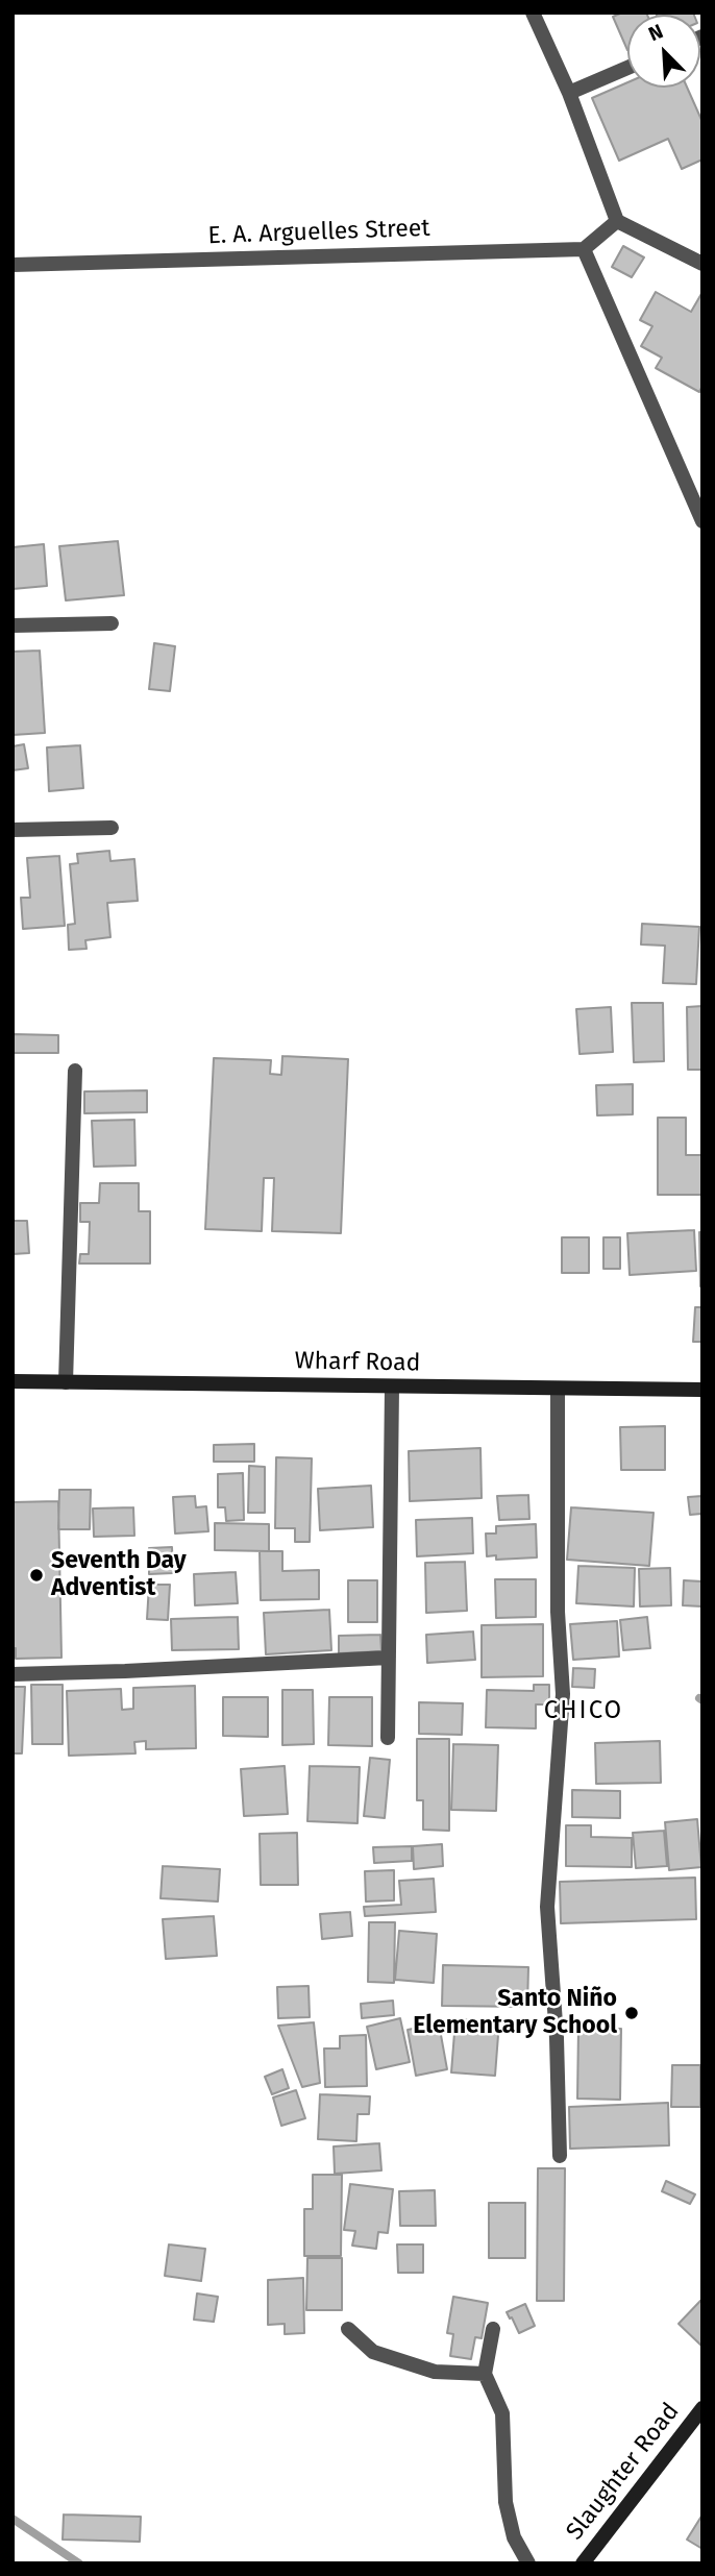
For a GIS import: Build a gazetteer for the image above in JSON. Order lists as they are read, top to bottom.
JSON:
{
  "streets": {
    "main road": ["Wharf Road", "Slaughter Road"],
    "street": ["E. A. Arguelles Street"]
  },
  "districts": ["CHICO"],
  "places": ["Seventh Day Adventist", "Santo Niño Elementary School"],
  "north": "top left"
}
